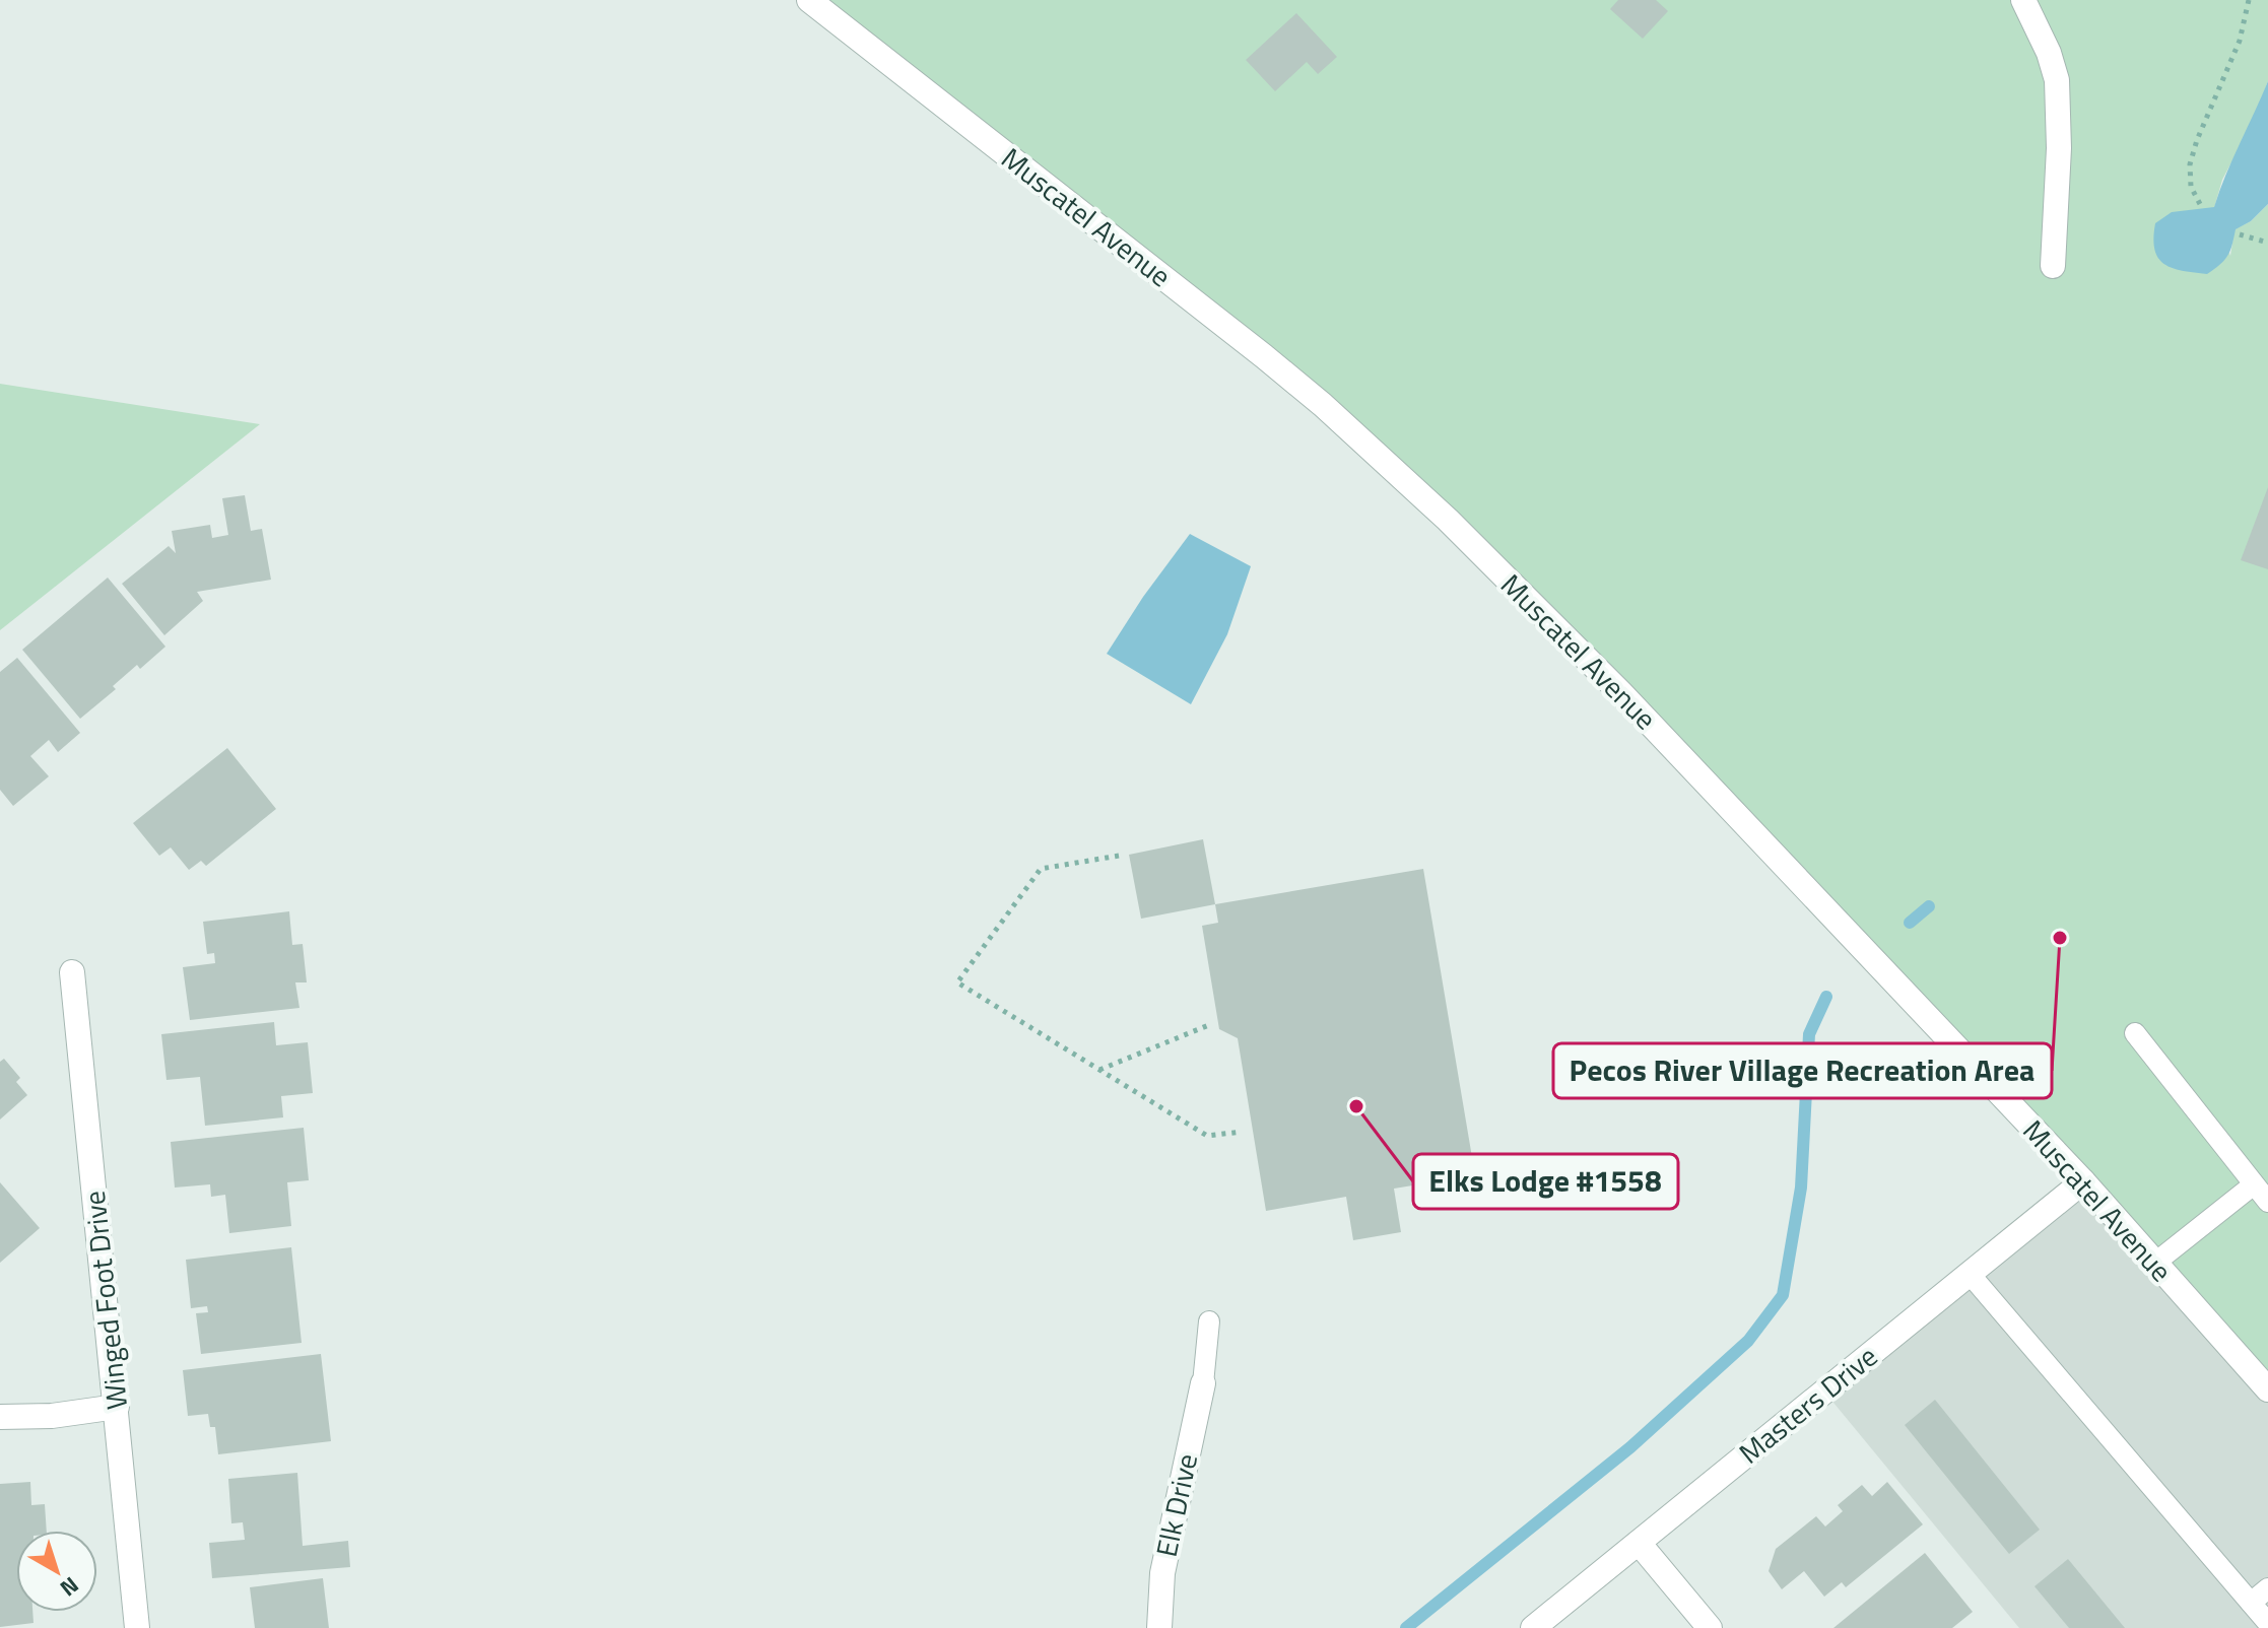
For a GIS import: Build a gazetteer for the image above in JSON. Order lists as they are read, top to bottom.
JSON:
{
  "streets": {
    "street": [
      "Muscatel Avenue",
      "Winged Foot Drive",
      "Masters Drive",
      "Elk Drive"
    ]
  },
  "crossings": [
    ["Muscatel Avenue", "Masters Drive"]
  ],
  "places": ["Pecos River Village Recreation Area", "Elks Lodge #1558"],
  "north": "bottom right"
}
